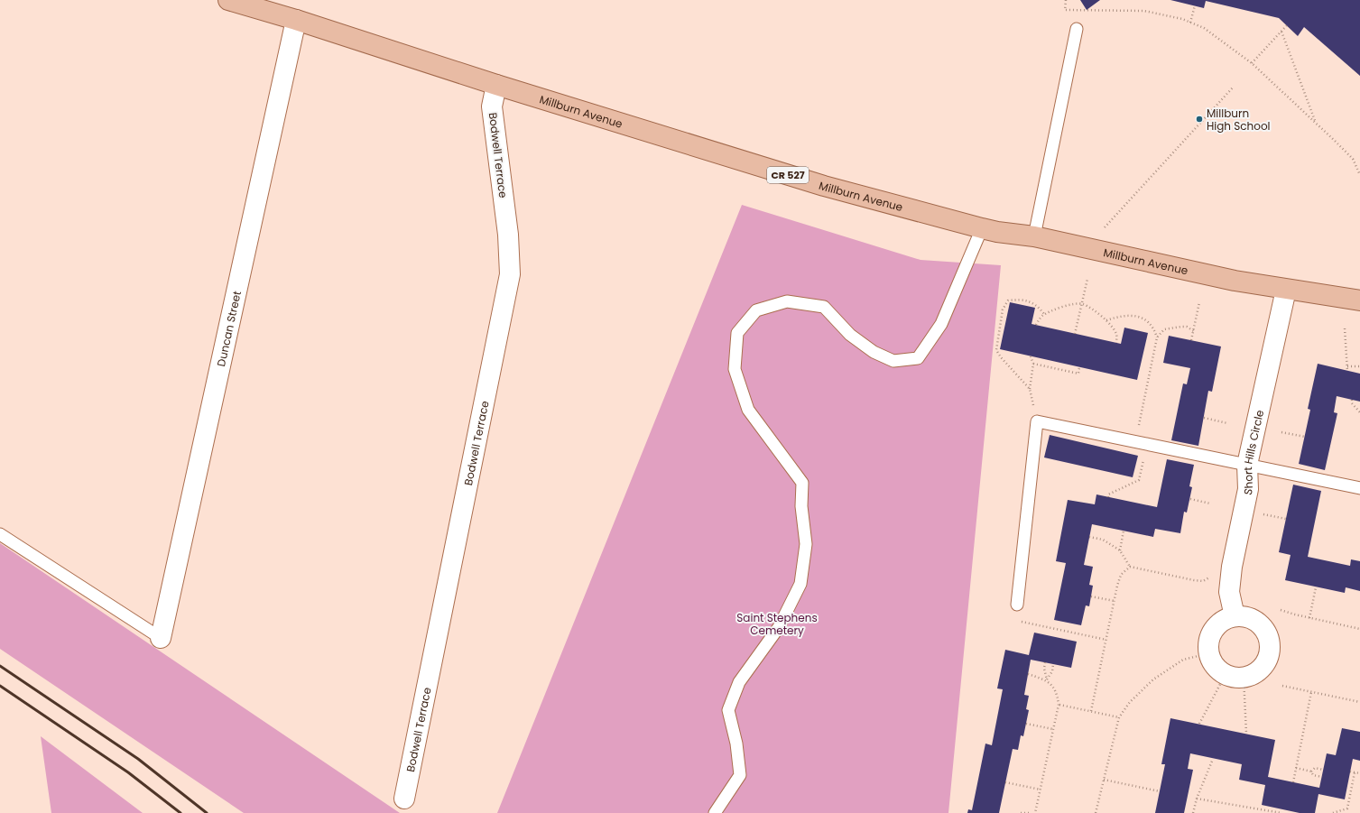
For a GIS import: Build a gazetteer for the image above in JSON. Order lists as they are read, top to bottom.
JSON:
{
  "streets": {
    "main road": ["Millburn Avenue", "CR 527"],
    "street": ["Bodwell Terrace", "Duncan Street", "Short Hills Circle"]
  },
  "crossings": [
    ["Millburn Avenue", "Bodwell Terrace"],
    ["Millburn Avenue", "Duncan Street"],
    ["Millburn Avenue", "Short Hills Circle"]
  ],
  "parks": ["Saint Stephens Cemetery"],
  "places": ["Millburn High School"]
}
